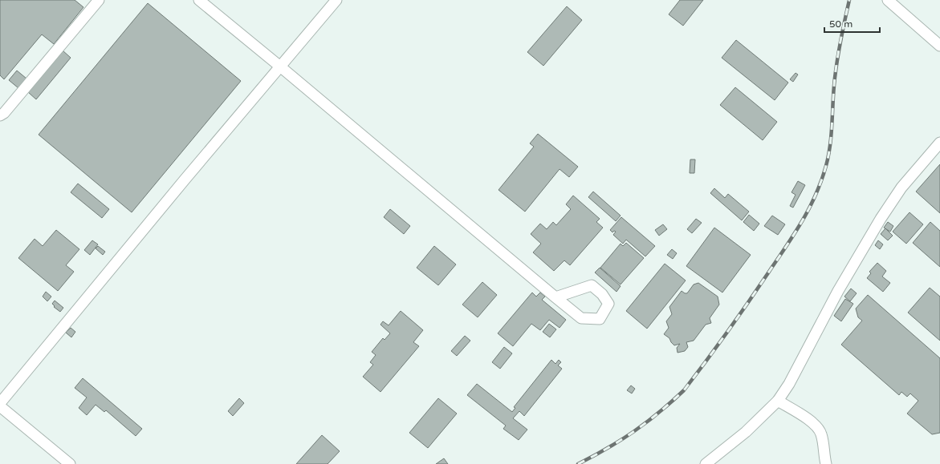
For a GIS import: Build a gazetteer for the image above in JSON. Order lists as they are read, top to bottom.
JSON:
{
  "scale_bar": "50 m"
}
